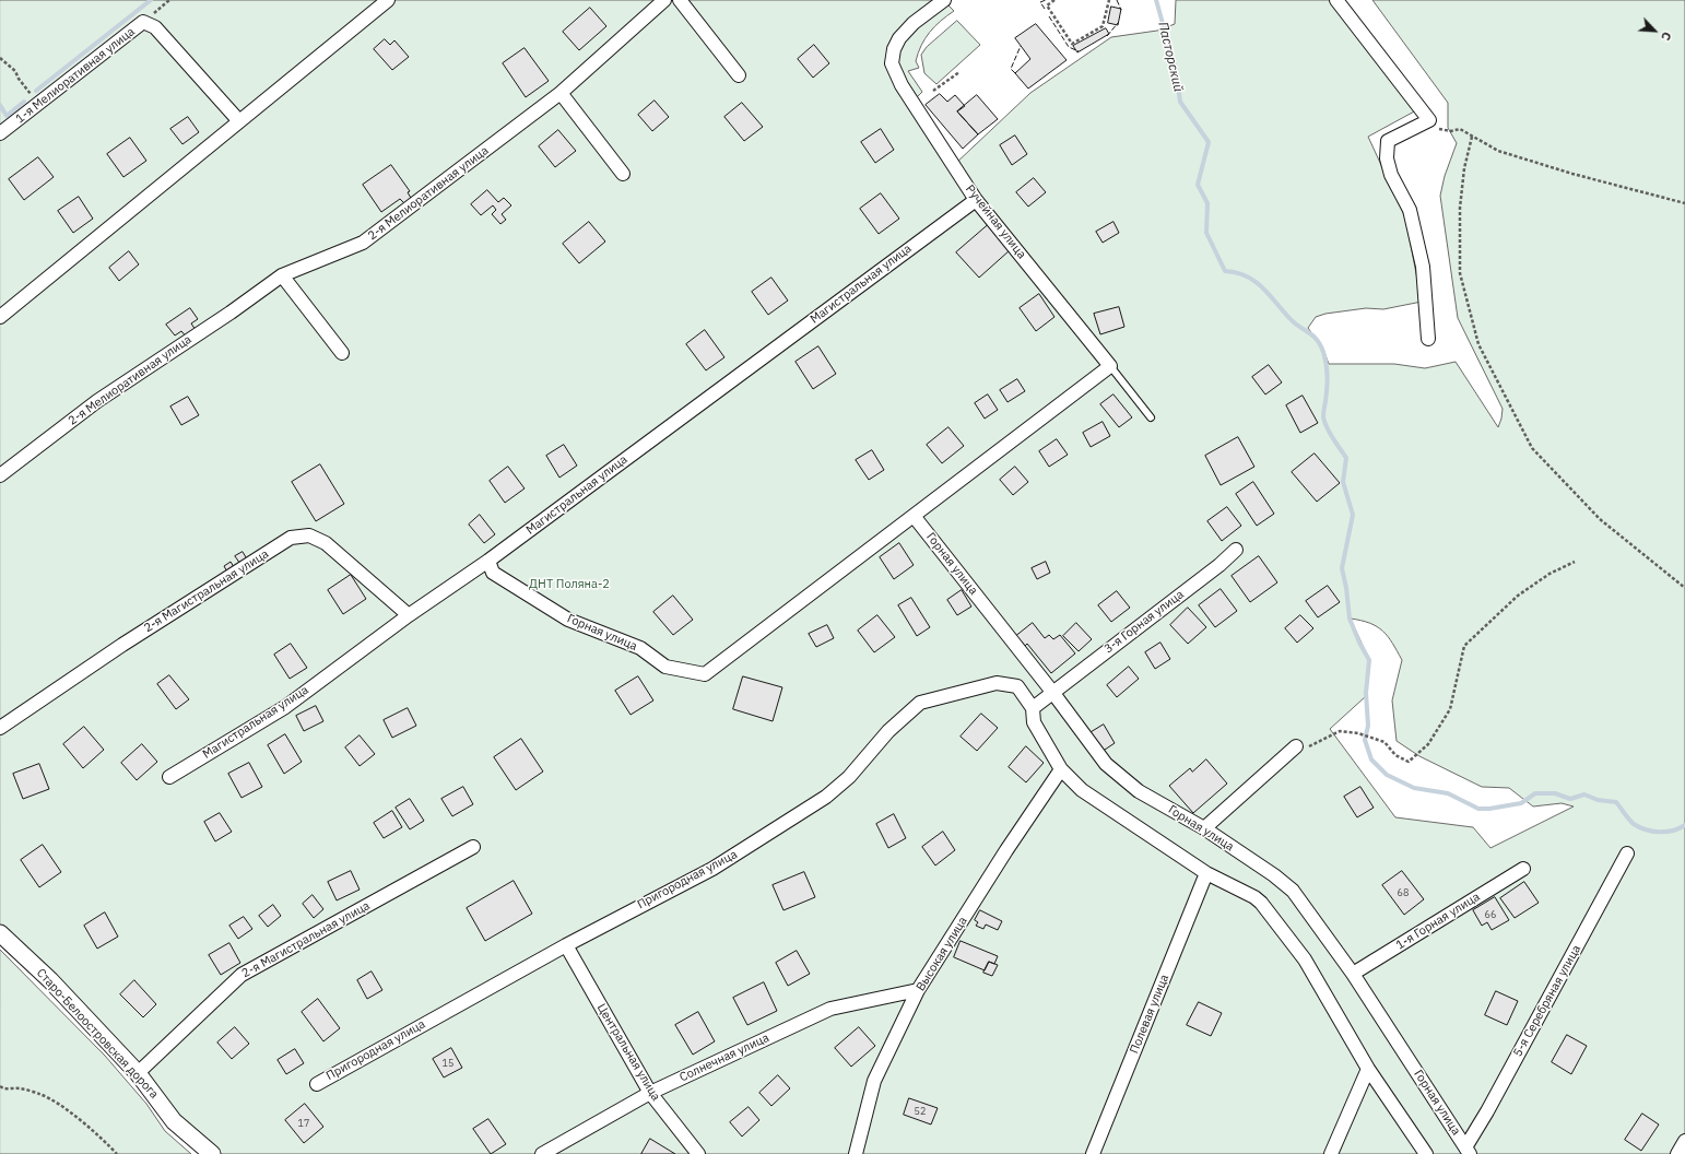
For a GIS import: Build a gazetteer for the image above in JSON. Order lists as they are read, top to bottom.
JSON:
{
  "streets": {
    "street": [
      "1-я Мелиоративная улица",
      "2-я Мелиоративная улица",
      "Ручейная улица",
      "Магистральная улица",
      "Горная улица",
      "2-я Магистральная улица",
      "3-я Горная улица",
      "Пригородная улица",
      "1-я Горная улица",
      "Высокая улица",
      "5-я Серебряная улица",
      "Полевая улица",
      "Старо-Белоостровская дорога",
      "Центральная улица",
      "Солнечная улица"
    ]
  },
  "crossings": [
    ["Ручейная улица", "Магистральная улица"],
    ["Ручейная улица", "Горная улица"],
    ["Магистральная улица", "Горная улица"],
    ["Магистральная улица", "2-я Магистральная улица"],
    ["Горная улица", "3-я Горная улица"],
    ["Горная улица", "1-я Горная улица"],
    ["Горная улица", "5-я Серебряная улица"],
    ["2-я Магистральная улица", "Старо-Белоостровская дорога"],
    ["3-я Горная улица", "Пригородная улица"],
    ["Пригородная улица", "Центральная улица"],
    ["Высокая улица", "Солнечная улица"],
    ["Центральная улица", "Солнечная улица"]
  ],
  "water": ["Пасторский"],
  "parks": ["ДНТ Поляна-2"],
  "house_numbers": [
    "68",
    "66",
    "15",
    "52",
    "17"
  ],
  "north": "bottom right"
}
